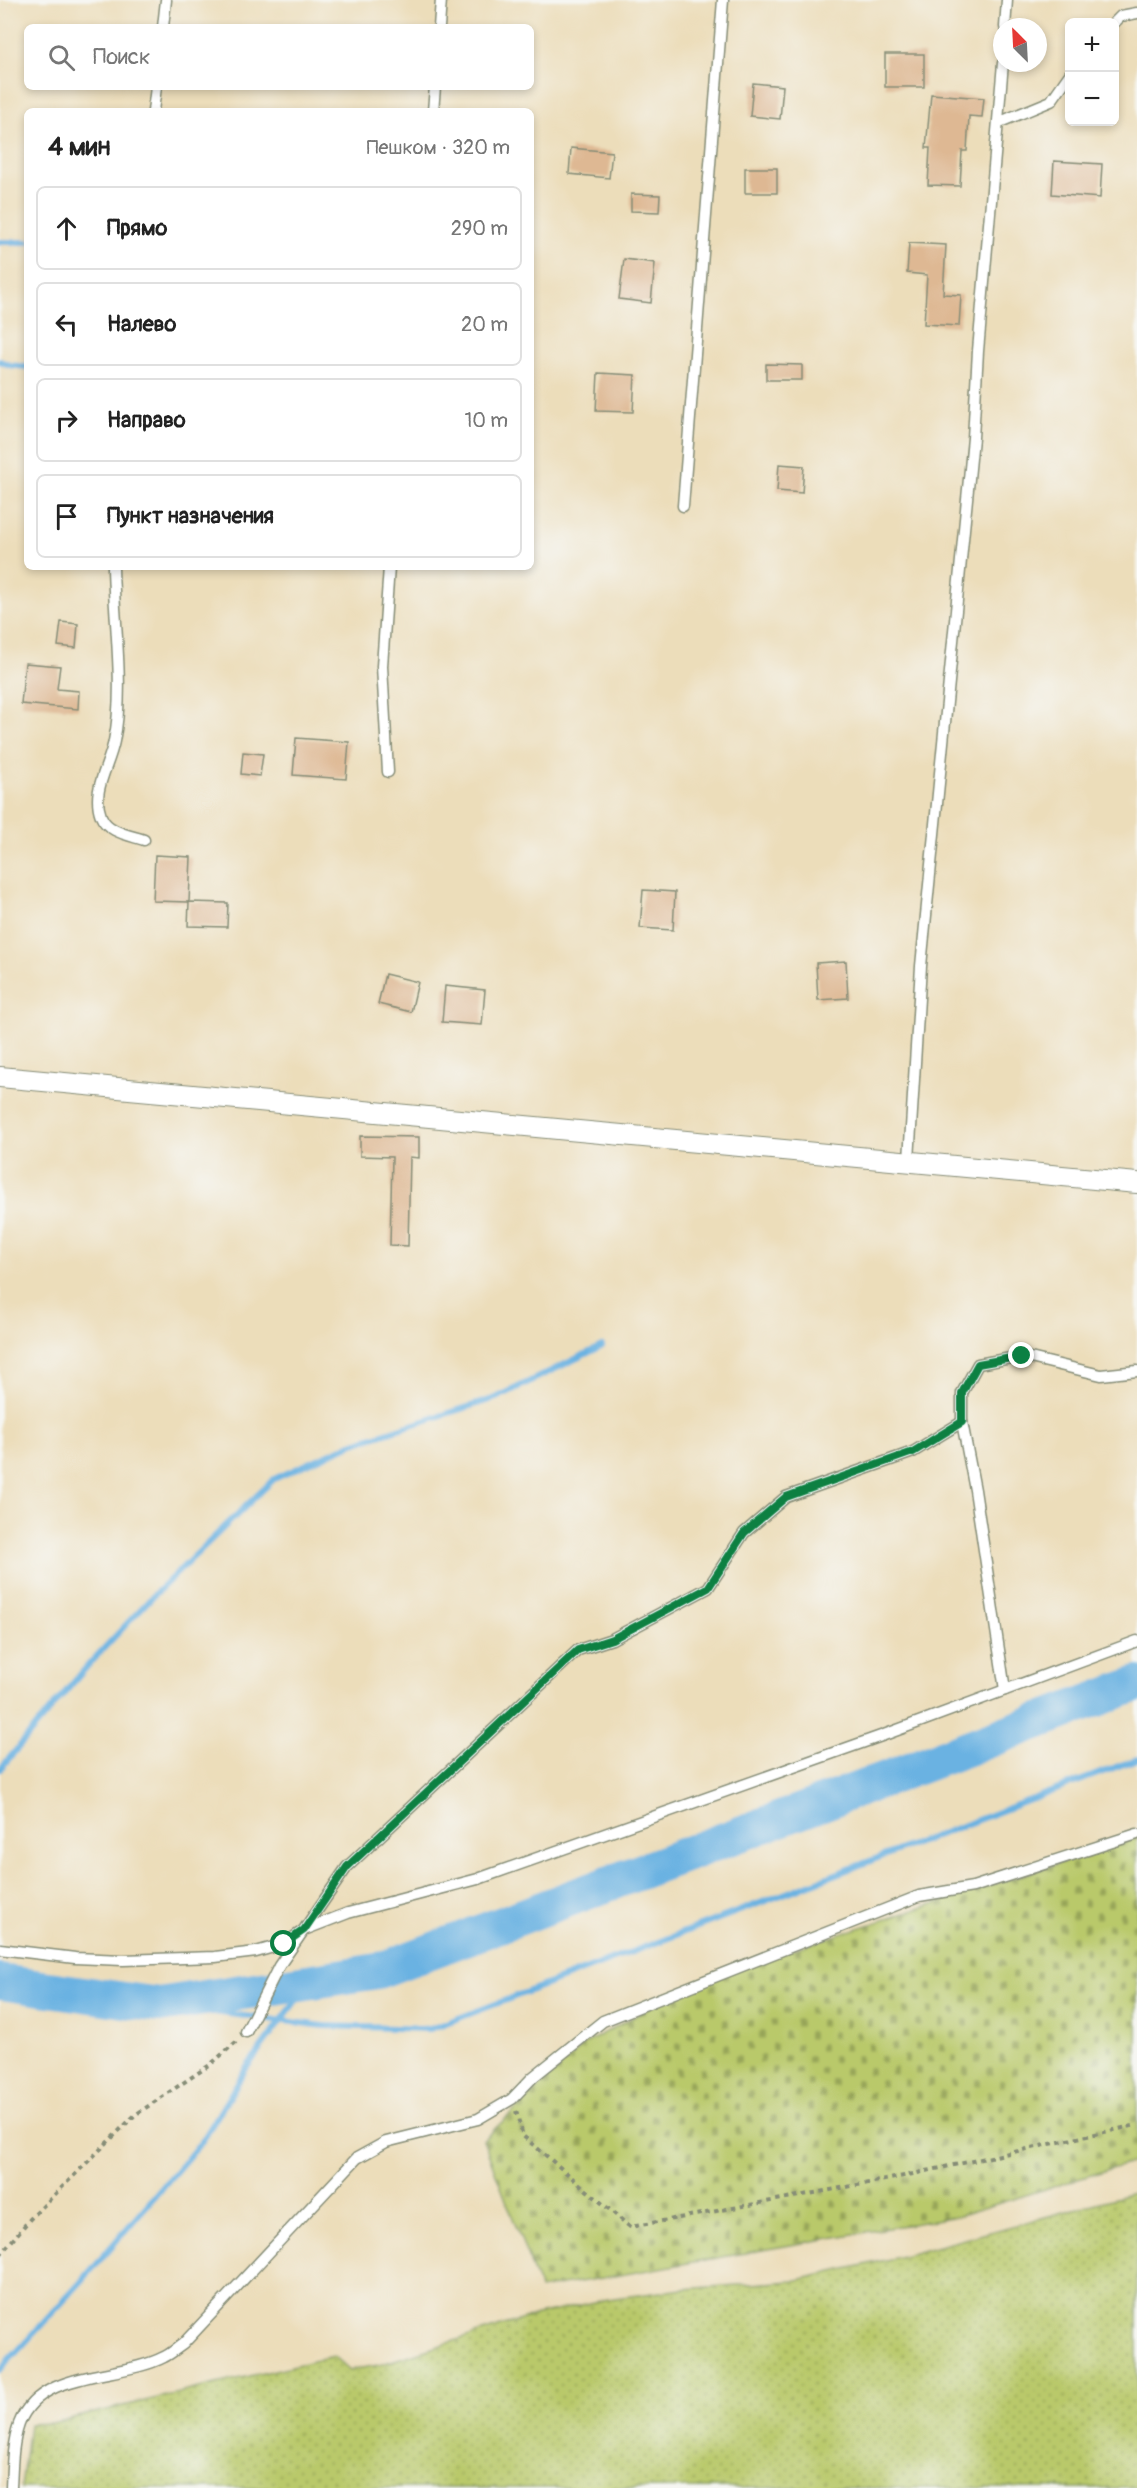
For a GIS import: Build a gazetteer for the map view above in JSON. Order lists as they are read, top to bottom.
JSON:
{
  "north": "top left",
  "page": {
    "map_buttons": ["+", "−"],
    "search": "Поиск",
    "heading": ["4 мин", "Пешком · 320 m"],
    "list": [
      ["Прямо", "290 m"],
      ["Налево", "20 m"],
      ["Направо", "10 m"],
      "Пункт назначения"
    ]
  }
}
